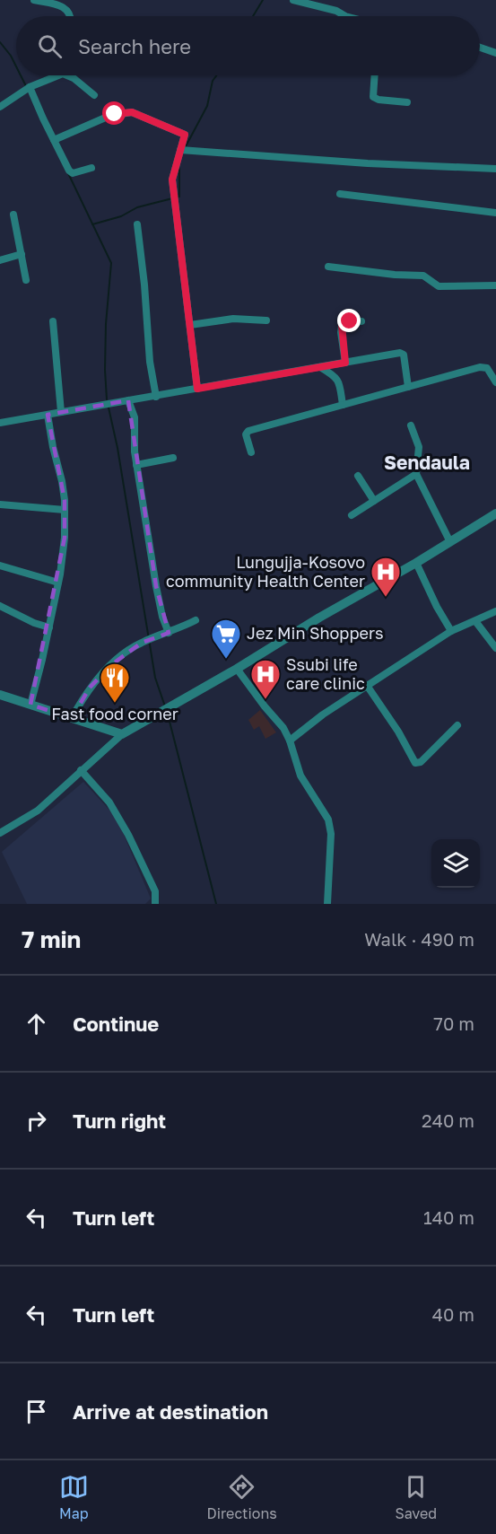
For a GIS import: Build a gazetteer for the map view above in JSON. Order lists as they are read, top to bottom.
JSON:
{
  "districts": ["Sendaula"],
  "places": {
    "hospital": ["Lungujja-Kosovo community Health Center", "Ssubi life care clinic"],
    "supermarket": ["Jez Min Shoppers"],
    "restaurant": ["Fast food corner"]
  },
  "page": {
    "search": "Search here",
    "heading": ["7 min", "Walk · 490 m"],
    "list": [
      ["Continue", "70 m"],
      ["Turn right", "240 m"],
      ["Turn left", "140 m"],
      ["Turn left", "40 m"],
      "Arrive at destination"
    ],
    "nav": ["Map", "Directions", "Saved"]
  }
}
